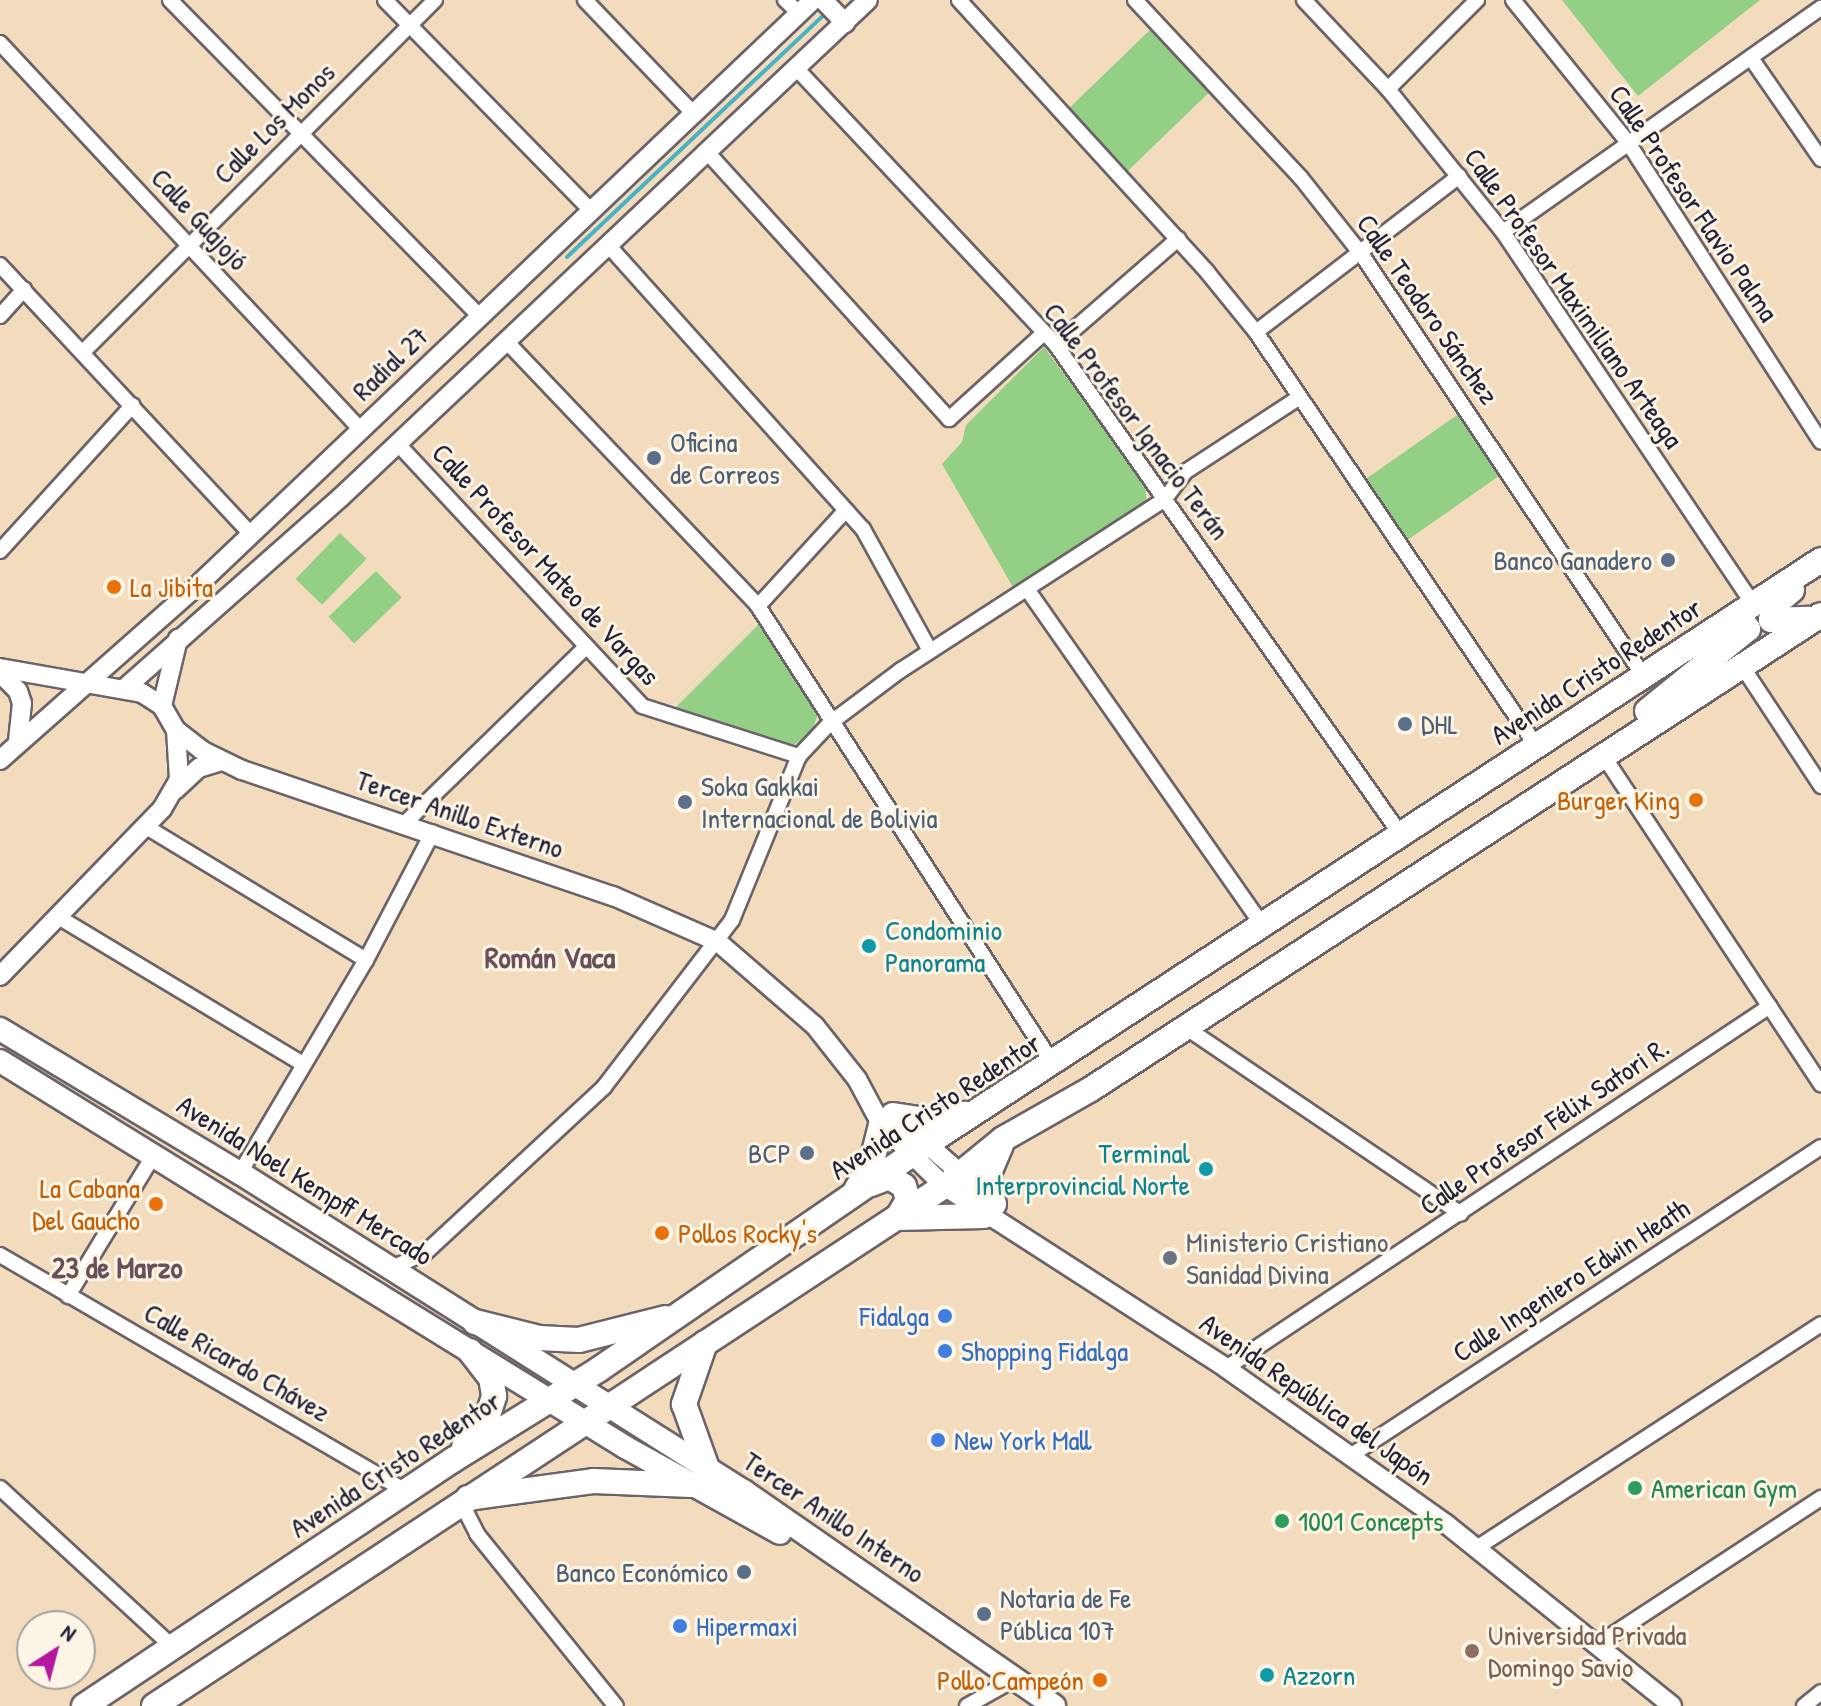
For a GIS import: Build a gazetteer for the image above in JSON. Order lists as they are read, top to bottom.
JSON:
{
  "streets": {
    "main road": ["Avenida Cristo Redentor", "Avenida Noel Kempff Mercado", "Tercer Anillo Interno"],
    "street": [
      "Calle Los Monos",
      "Calle Profesor Flavio Palma",
      "Calle Guajojó",
      "Calle Profesor Maximiliano Arteaga",
      "Calle Teodoro Sánchez",
      "Radial 27",
      "Calle Profesor Ignacio Terán",
      "Calle Profesor Mateo de Vargas",
      "Tercer Anillo Externo",
      "Calle Profesor Félix Satori R.",
      "Calle Ingeniero Edwin Heath",
      "Calle Ricardo Chávez",
      "Avenida República del Japón"
    ]
  },
  "crossings": [
    ["Calle Los Monos", "Calle Guajojó"],
    ["Calle Guajojó", "Radial 27"],
    ["Calle Profesor Maximiliano Arteaga", "Avenida Cristo Redentor"],
    ["Calle Teodoro Sánchez", "Avenida Cristo Redentor"],
    ["Calle Profesor Ignacio Terán", "Avenida Cristo Redentor"],
    ["Avenida Cristo Redentor", "Tercer Anillo Externo"],
    ["Avenida Cristo Redentor", "Avenida Noel Kempff Mercado"],
    ["Avenida Cristo Redentor", "Calle Ricardo Chávez"],
    ["Avenida Cristo Redentor", "Tercer Anillo Interno"],
    ["Tercer Anillo Externo", "Avenida República del Japón"],
    ["Calle Profesor Félix Satori R.", "Avenida República del Japón"],
    ["Avenida Noel Kempff Mercado", "Tercer Anillo Interno"],
    ["Calle Ingeniero Edwin Heath", "Avenida República del Japón"]
  ],
  "districts": ["Román Vaca", "23 de Marzo"],
  "places": [
    "Oficina de Correos",
    "Banco Ganadero",
    "La Jibita",
    "DHL",
    "Burger King",
    "Soka Gakkai Internacional de Bolivia",
    "Condominio Panorama",
    "BCP",
    "Terminal Interprovincial Norte",
    "La Cabana Del Gaucho",
    "Pollos Rocky's",
    "Ministerio Cristiano Sanidad Divina",
    "Fidalga",
    "Shopping Fidalga",
    "New York Mall",
    "American Gym",
    "1001 Concepts",
    "Banco Económico",
    "Notaria de Fe Pública 107",
    "Hipermaxi",
    "Universidad Privada Domingo Savio",
    "Azzorn",
    "Pollo Campeón"
  ],
  "north": "top right"
}
